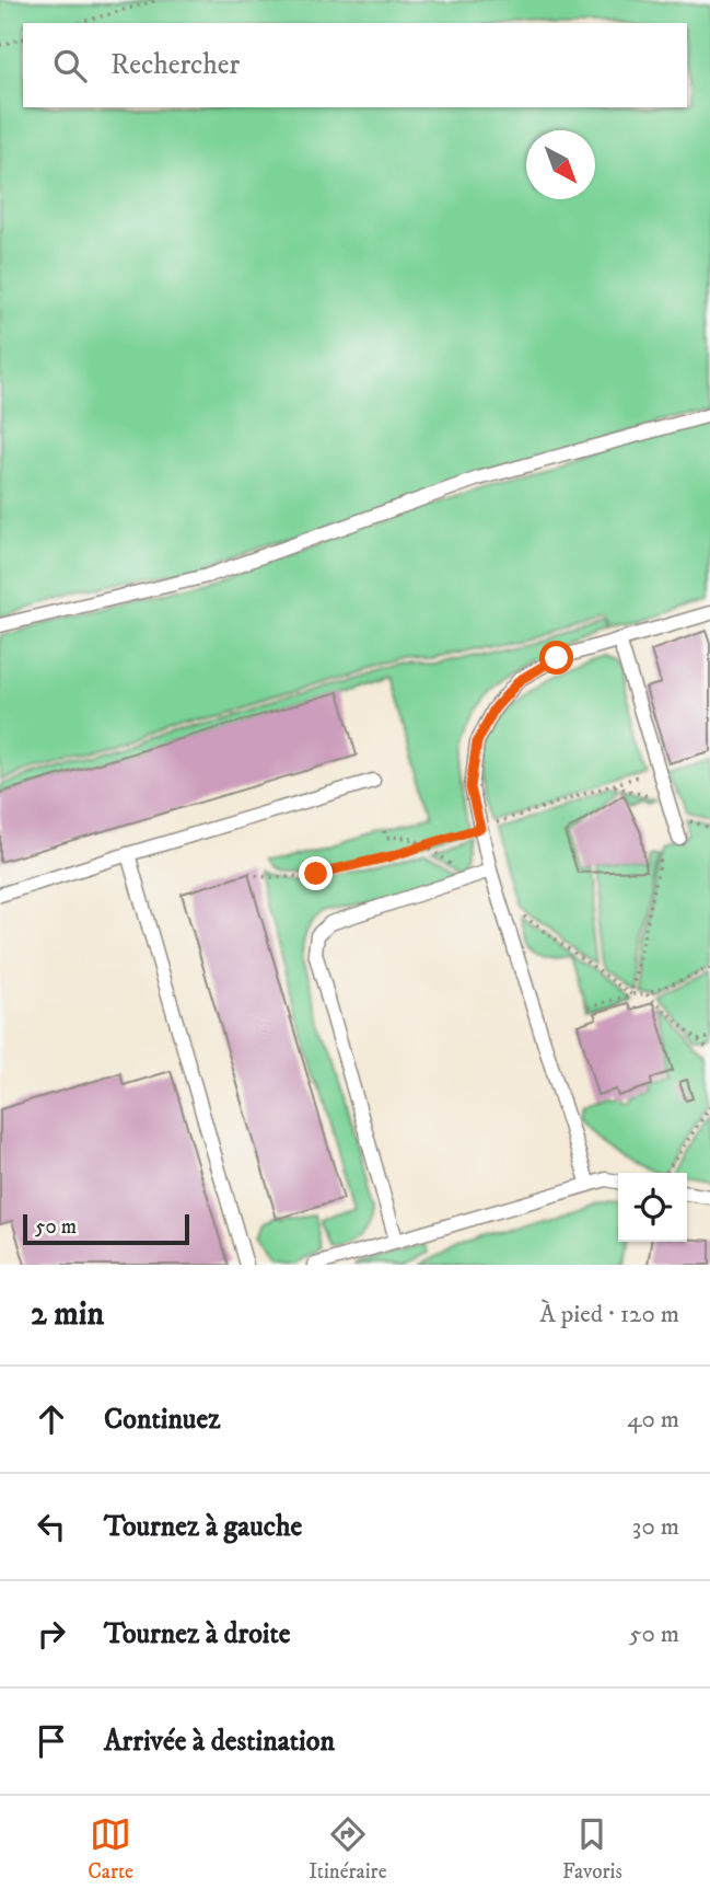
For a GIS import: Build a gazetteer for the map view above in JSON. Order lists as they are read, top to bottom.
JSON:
{
  "scale_bar": "50 m",
  "north": "bottom right",
  "page": {
    "search": "Rechercher",
    "scale": "50 m",
    "heading": ["2 min", "À pied · 120 m"],
    "list": [
      ["Continuez", "40 m"],
      ["Tournez à gauche", "30 m"],
      ["Tournez à droite", "50 m"],
      "Arrivée à destination"
    ],
    "nav": ["Carte", "Itinéraire", "Favoris"]
  }
}
